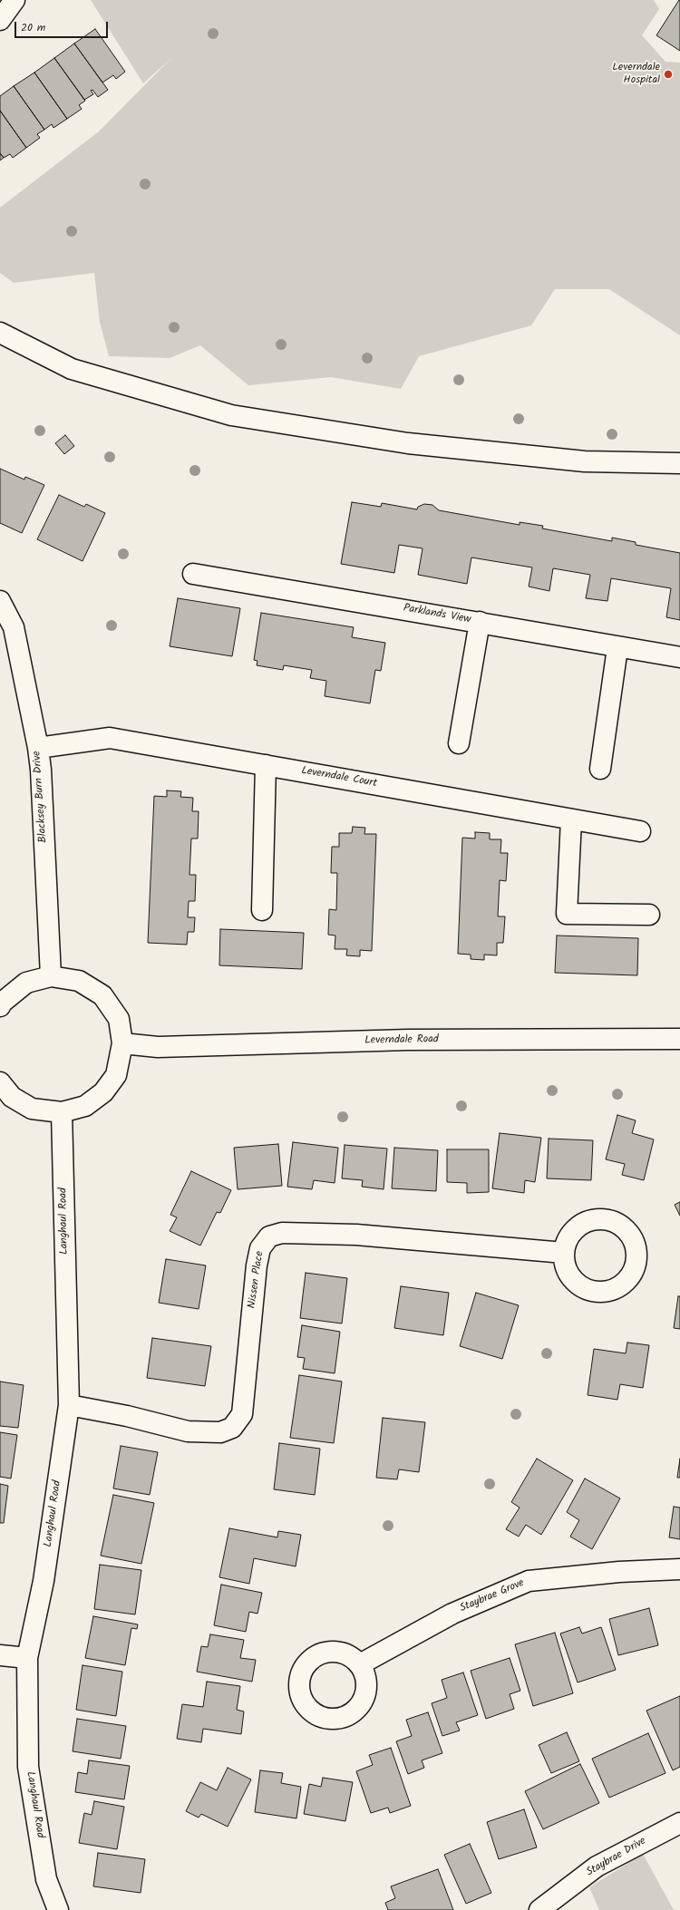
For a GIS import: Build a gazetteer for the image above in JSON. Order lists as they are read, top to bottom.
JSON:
{
  "streets": {
    "street": [
      "Parklands View",
      "Leverndale Court",
      "Blacksey Burn Drive",
      "Leverndale Road",
      "Langhaul Road",
      "Nissen Place",
      "Staybrae Grove",
      "Staybrae Drive"
    ]
  },
  "crossings": [
    ["Leverndale Court", "Blacksey Burn Drive"],
    ["Langhaul Road", "Nissen Place"]
  ],
  "places": ["Leverndale Hospital"],
  "scale_bar": "20 m"
}
